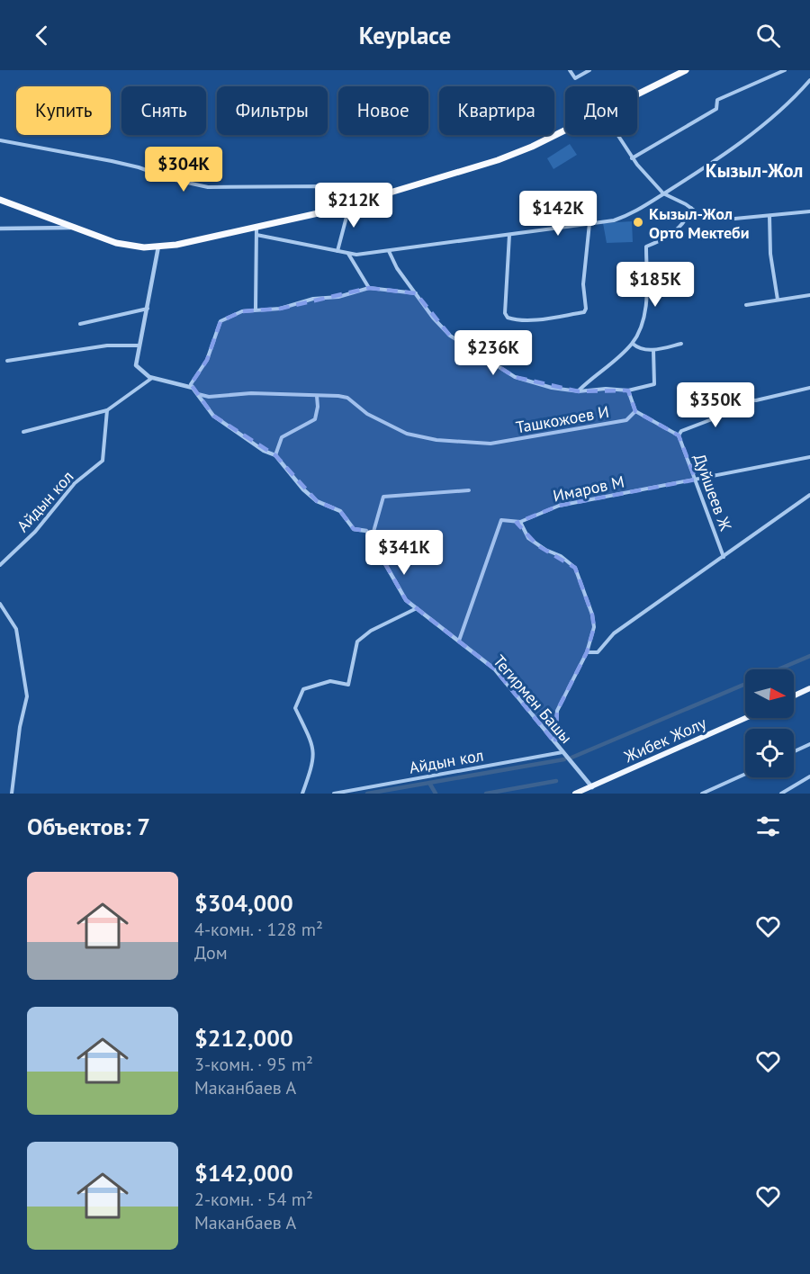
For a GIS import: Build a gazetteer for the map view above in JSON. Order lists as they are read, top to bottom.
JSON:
{
  "streets": {
    "main road": ["Жибек Жолу"],
    "street": [
      "Ташкожоев И",
      "Имаров М",
      "Дуйшеев Ж",
      "Айдын кол",
      "Тегирмен Башы"
    ]
  },
  "crossings": [
    ["Ташкожоев И", "Тегирмен Башы"],
    ["Имаров М", "Дуйшеев Ж"],
    ["Имаров М", "Тегирмен Башы"],
    ["Айдын кол", "Тегирмен Башы"],
    ["Тегирмен Башы", "Жибек Жолу"]
  ],
  "districts": ["Кызыл-Жол"],
  "places": ["Кызыл-Жол Орто Мектеби"],
  "north": "right",
  "page": {
    "header": "Keyplace",
    "chip": [
      "Купить",
      "Снять",
      "Фильтры",
      "Новое",
      "Квартира",
      "Дом"
    ],
    "price": [
      "$304K",
      "$212K",
      "$142K",
      "$185K",
      "$236K",
      "$350K",
      "$341K"
    ],
    "heading": "Объектов: 7",
    "list": [
      {
        "name": "$304,000",
        "note": "4-комн. · 128 m² · Дом"
      },
      {
        "name": "$212,000",
        "note": "3-комн. · 95 m² · Маканбаев А"
      },
      {
        "name": "$142,000",
        "note": "2-комн. · 54 m² · Маканбаев А"
      }
    ]
  }
}
